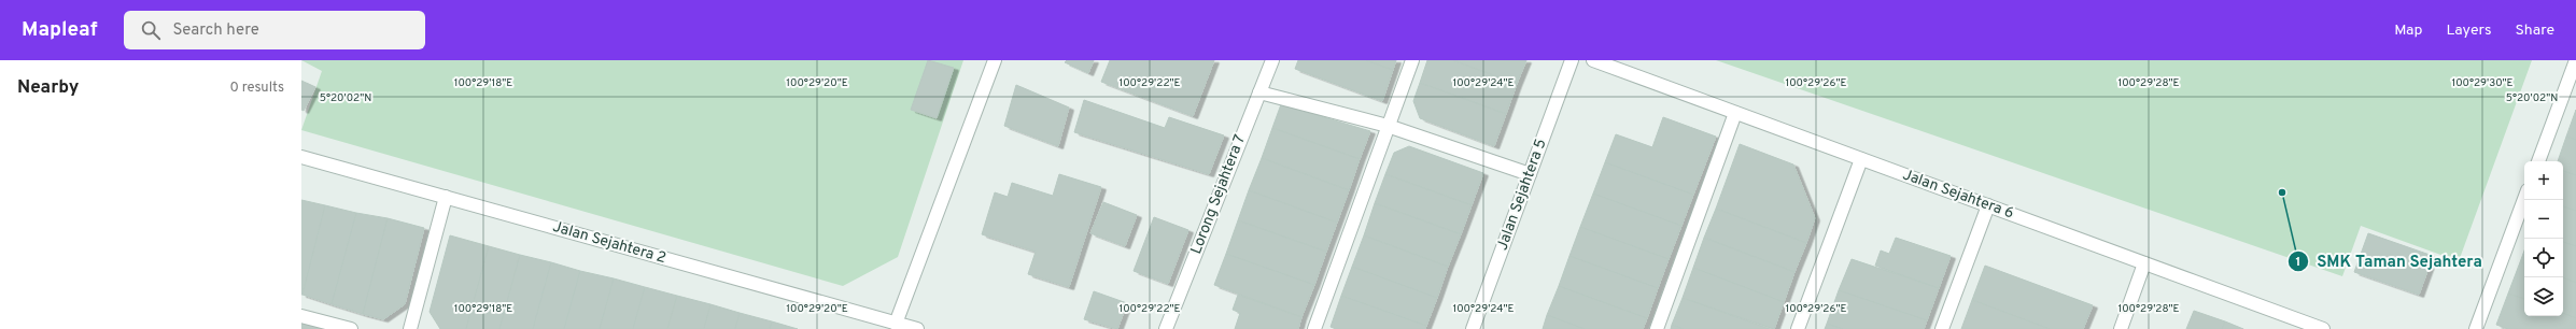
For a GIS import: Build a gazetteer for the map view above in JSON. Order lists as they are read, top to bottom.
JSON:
{
  "streets": {
    "street": [
      "Lorong Sejahtera 7",
      "Jalan Sejahtera 5",
      "Jalan Sejahtera 6",
      "Jalan Sejahtera 2"
    ]
  },
  "places": ["SMK Taman Sejahtera"],
  "page": {
    "header": "Mapleaf",
    "search": "Search here",
    "nav": ["Map", "Layers", "Share"],
    "heading": ["Nearby", "0 results"],
    "map_buttons": ["+", "−"]
  },
  "coordinates": [
    "100°29'18\"E",
    "100°29'20\"E",
    "100°29'22\"E",
    "100°29'24\"E",
    "100°29'26\"E",
    "100°29'28\"E",
    "100°29'30\"E",
    "5°20'02\"N"
  ]
}
